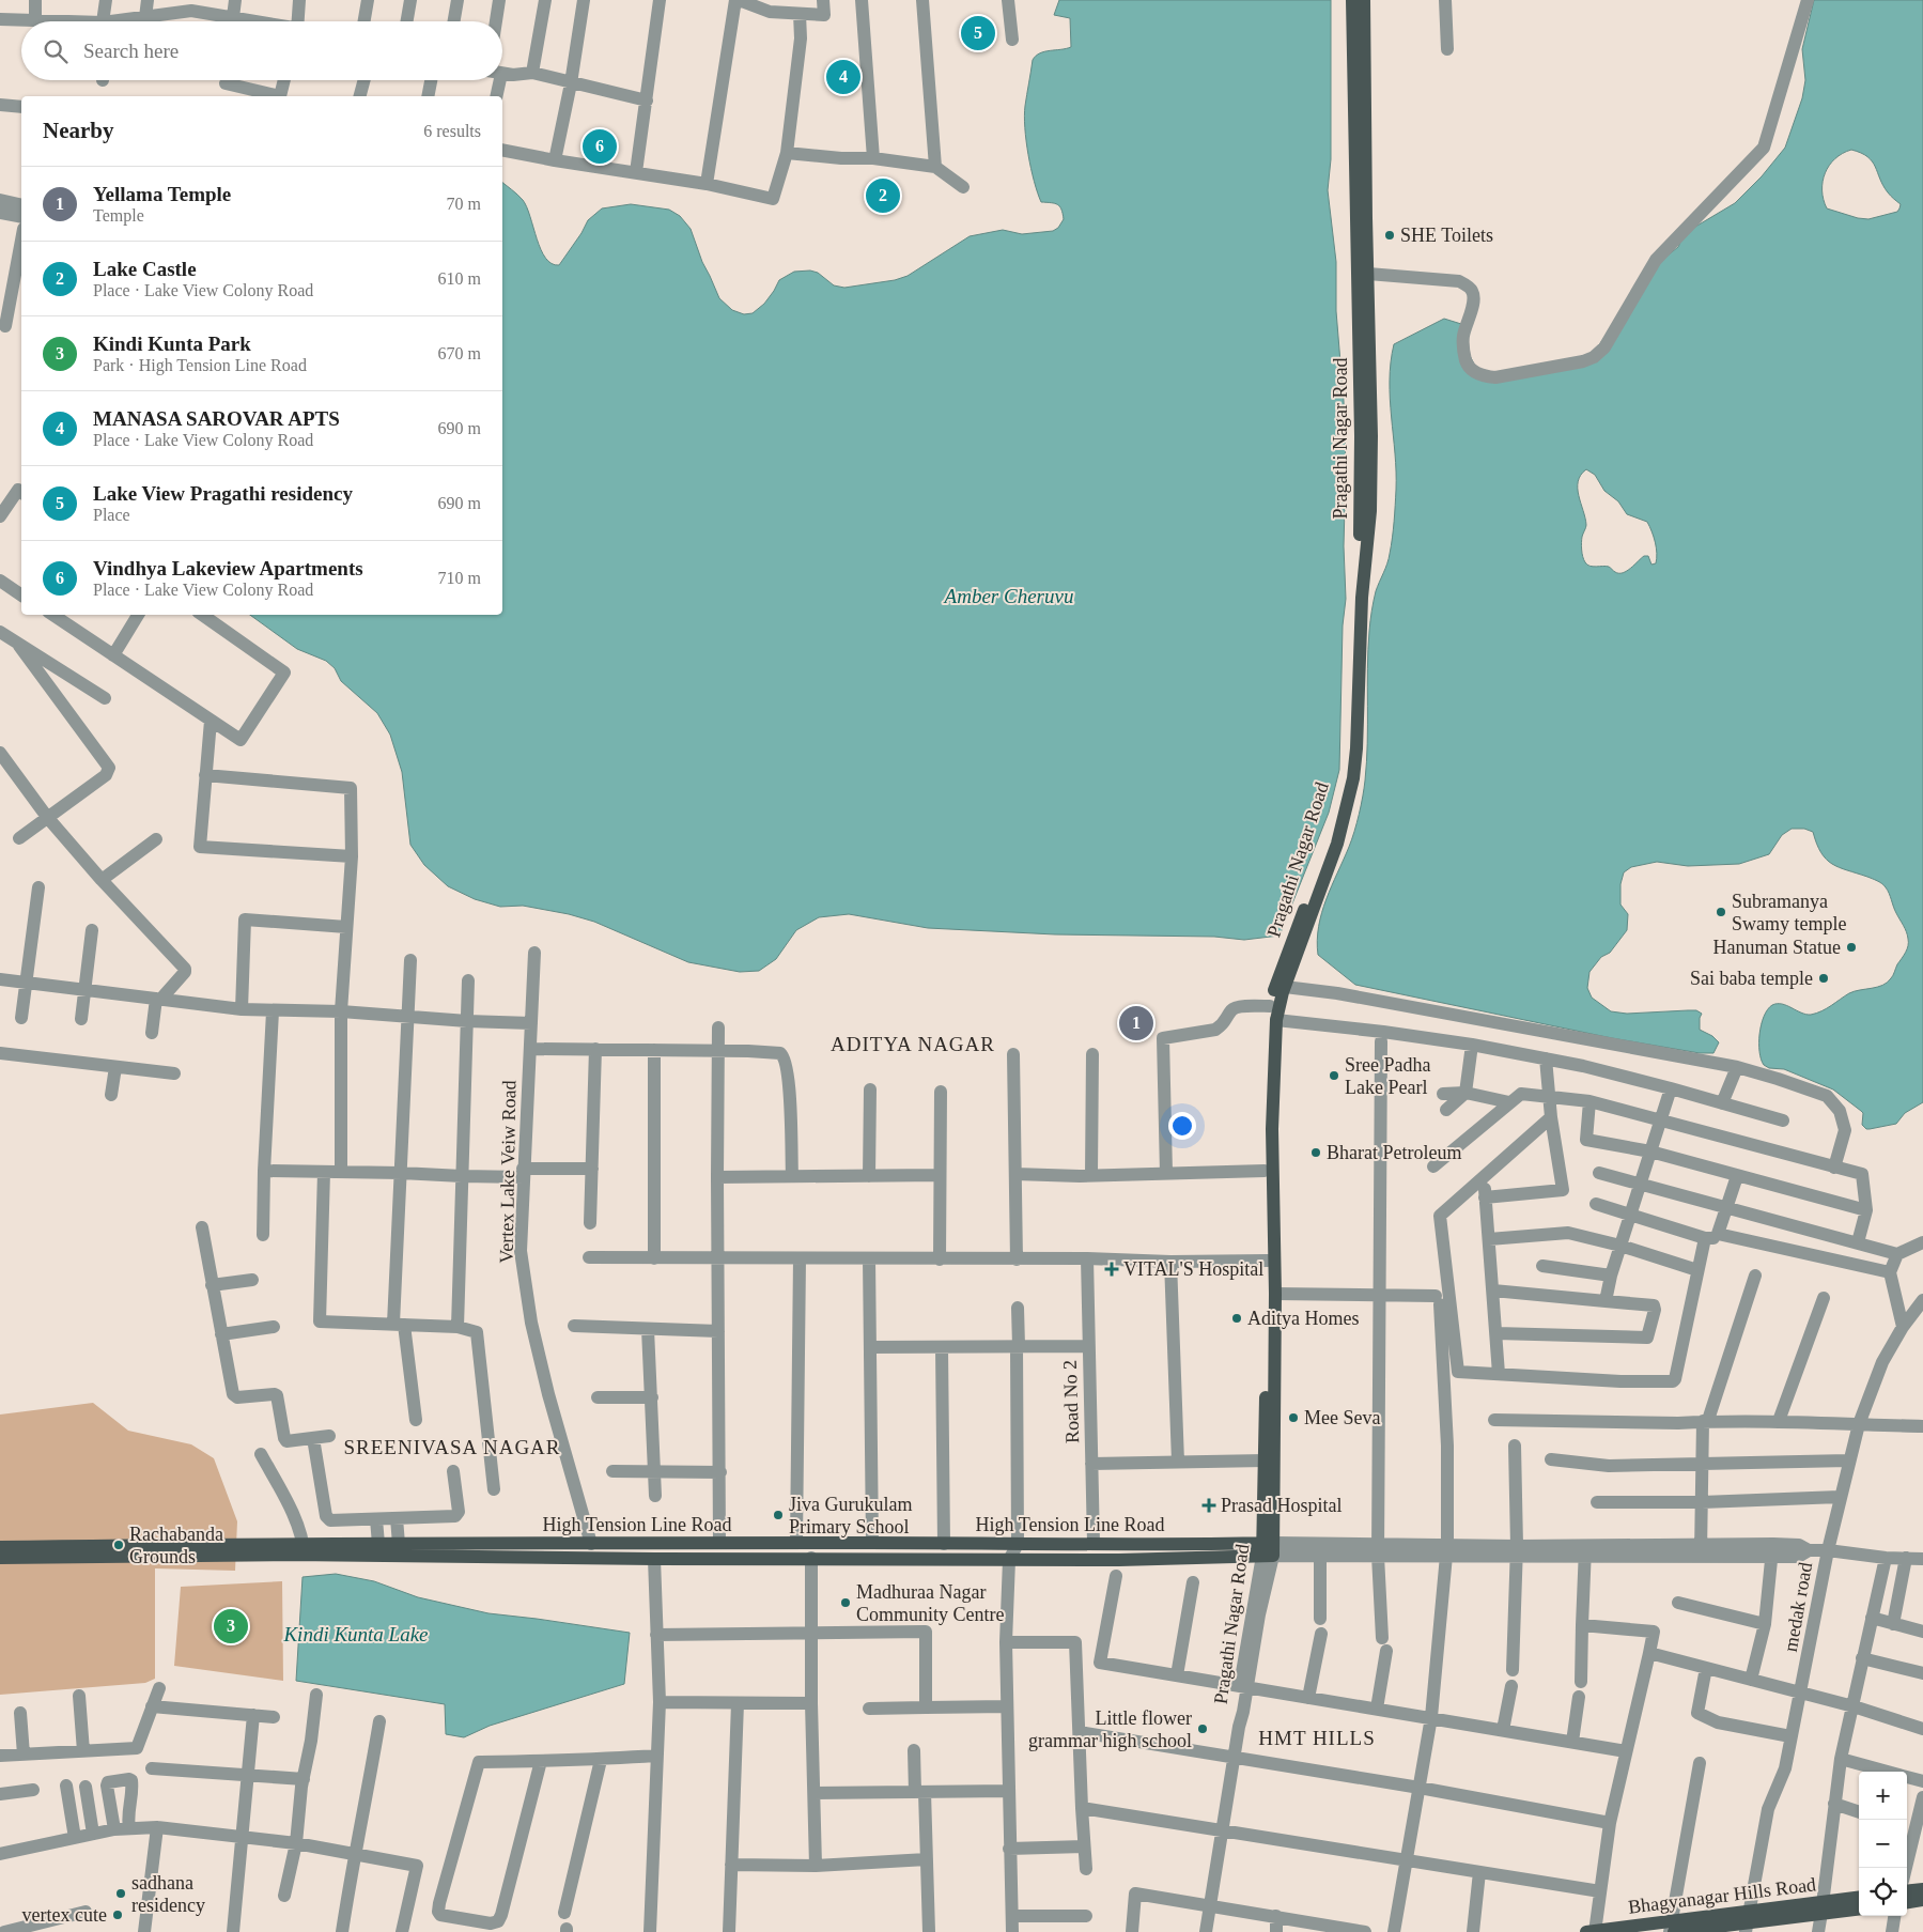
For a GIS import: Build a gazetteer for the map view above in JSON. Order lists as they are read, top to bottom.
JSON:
{
  "streets": {
    "main road": ["Pragathi Nagar Road", "High Tension Line Road", "Bhagyanagar Hills Road"],
    "street": ["Vertex Lake Veiw Road", "Road No 2", "medak road"]
  },
  "crossings": [
    ["Pragathi Nagar Road", "High Tension Line Road"],
    ["Vertex Lake Veiw Road", "High Tension Line Road"],
    ["Road No 2", "High Tension Line Road"],
    ["medak road", "Bhagyanagar Hills Road"]
  ],
  "districts": ["ADITYA NAGAR", "SREENIVASA NAGAR", "HMT HILLS"],
  "water": ["Amber Cheruvu", "Kindi Kunta Lake"],
  "places": {
    "other": [
      "SHE Toilets",
      "Subramanya Swamy temple",
      "Hanuman Statue",
      "Sai baba temple",
      "Sree Padha Lake Pearl",
      "Bharat Petroleum",
      "Aditya Homes",
      "Mee Seva",
      "Jiva Gurukulam Primary School",
      "Rachabanda Grounds",
      "Madhuraa Nagar Community Centre",
      "Little flower grammar high school",
      "sadhana residency",
      "vertex cute"
    ],
    "health": ["VITAL'S Hospital", "Prasad Hospital"]
  },
  "page": {
    "pins": [
      "5",
      "4",
      "6",
      "2",
      "1",
      "3"
    ],
    "search": "Search here",
    "heading": ["Nearby", "6 results"],
    "list": [
      {
        "mark": "1",
        "name": "Yellama Temple",
        "note": "Temple",
        "value": "70 m"
      },
      {
        "mark": "2",
        "name": "Lake Castle",
        "note": "Place · Lake View Colony Road",
        "value": "610 m"
      },
      {
        "mark": "3",
        "name": "Kindi Kunta Park",
        "note": "Park · High Tension Line Road",
        "value": "670 m"
      },
      {
        "mark": "4",
        "name": "MANASA SAROVAR APTS",
        "note": "Place · Lake View Colony Road",
        "value": "690 m"
      },
      {
        "mark": "5",
        "name": "Lake View Pragathi residency",
        "note": "Place",
        "value": "690 m"
      },
      {
        "mark": "6",
        "name": "Vindhya Lakeview Apartments",
        "note": "Place · Lake View Colony Road",
        "value": "710 m"
      }
    ],
    "map_buttons": ["+", "−"]
  }
}
